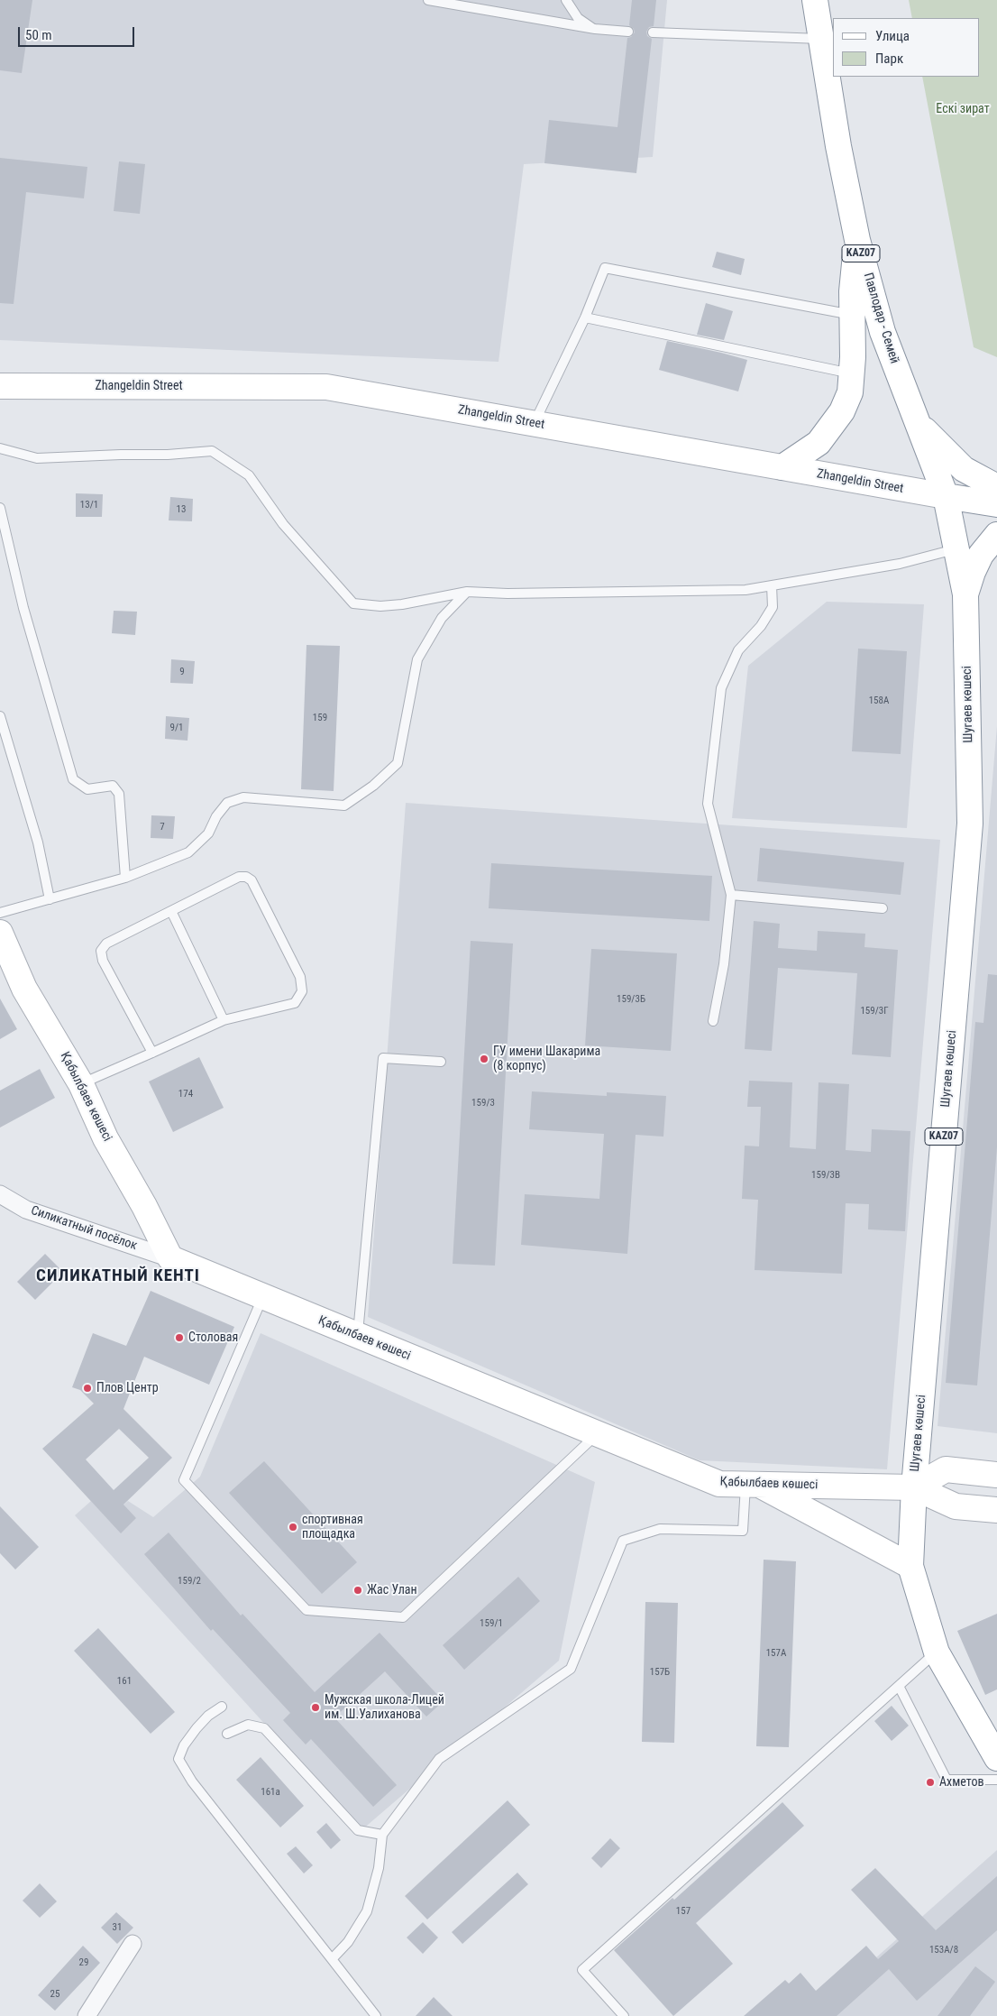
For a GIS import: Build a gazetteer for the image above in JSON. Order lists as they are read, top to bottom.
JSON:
{
  "streets": {
    "main road": [
      "KAZ07",
      "Павлодар - Семей",
      "Zhangeldin Street",
      "Шугаев көшесі",
      "Қабылбаев көшесі"
    ],
    "street": ["Силикатный посёлок"]
  },
  "crossings": [
    ["Павлодар - Семей", "Zhangeldin Street"],
    ["Павлодар - Семей", "Шугаев көшесі"],
    ["Zhangeldin Street", "Шугаев көшесі"],
    ["Шугаев көшесі", "Қабылбаев көшесі"],
    ["Қабылбаев көшесі", "Силикатный посёлок"]
  ],
  "districts": ["СИЛИКАТНЫЙ КЕНТІ"],
  "parks": ["Ескі зират"],
  "places": [
    "ГУ имени Шакарима (8 корпус)",
    "Столовая",
    "Плов Центр",
    "спортивная площадка",
    "Жас Улан",
    "Мужская школа-Лицей им. Ш.Уалиханова",
    "Ахметов"
  ],
  "house_numbers": [
    "13/1",
    "13",
    "9",
    "158А",
    "159",
    "9/1",
    "7",
    "159/3Б",
    "159/3Г",
    "174",
    "159/3",
    "159/3В",
    "159/2",
    "159/1",
    "157А",
    "157Б",
    "161",
    "161а",
    "157",
    "31",
    "153A/8",
    "29",
    "25"
  ],
  "legend": ["Улица", "Парк"],
  "scale_bar": "50 m"
}
